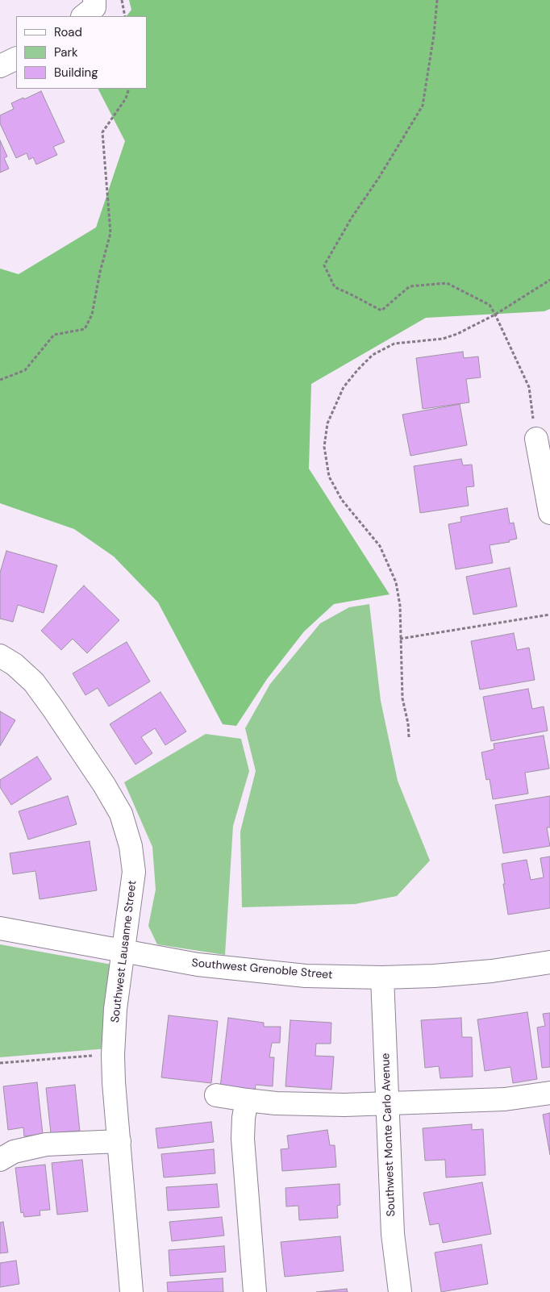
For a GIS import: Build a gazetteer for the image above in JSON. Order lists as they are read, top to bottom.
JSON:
{
  "streets": {
    "street": ["Southwest Lausanne Street", "Southwest Grenoble Street", "Southwest Monte Carlo Avenue"]
  },
  "crossings": [
    ["Southwest Lausanne Street", "Southwest Grenoble Street"],
    ["Southwest Grenoble Street", "Southwest Monte Carlo Avenue"]
  ],
  "legend": ["Road", "Park", "Building"]
}
